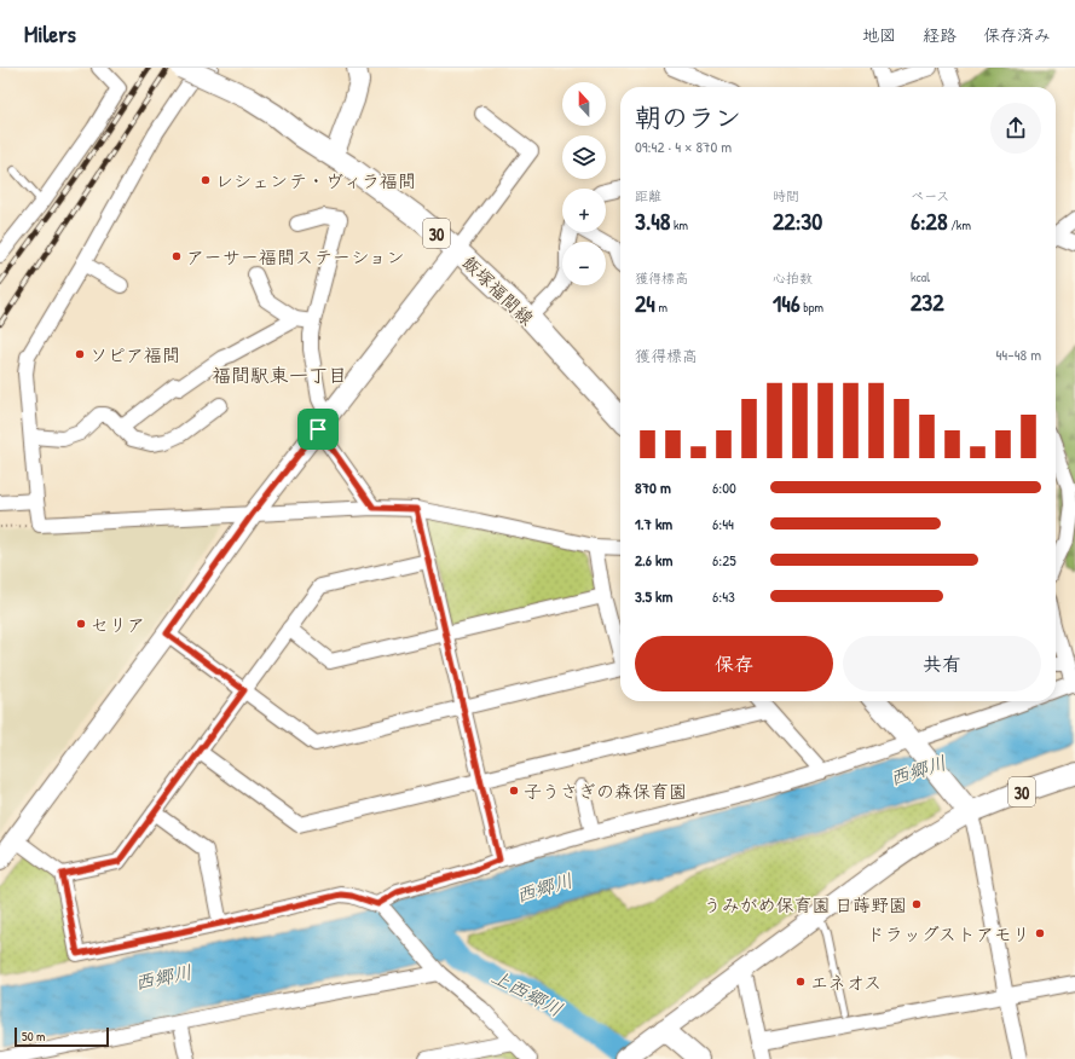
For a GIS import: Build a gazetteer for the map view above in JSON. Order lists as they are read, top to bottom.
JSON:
{
  "streets": {
    "main road": ["30", "飯塚福間線"]
  },
  "districts": ["福間駅東一丁目"],
  "water": ["西郷川", "上西郷川"],
  "places": [
    "レシェンテ・ヴィラ福間",
    "アーサー福間ステーション",
    "ソピア福間",
    "セリア",
    "子うさぎの森保育園",
    "うみがめ保育園 日蒔野園",
    "ドラッグストアモリ",
    "エネオス"
  ],
  "scale_bar": "50 m",
  "north": "top",
  "page": {
    "header": "Milers",
    "nav": ["地図", "経路", "保存済み"],
    "map_buttons": ["+", "−"],
    "heading": ["朝のラン", "09:42 · 4 × 870 m"],
    "stats": [
      ["距離", "3.48 km"],
      ["時間", "22:30"],
      ["ペース", "6:28 /km"],
      ["獲得標高", "24 m"],
      ["心拍数", "146 bpm"],
      ["kcal", "232"]
    ],
    "chart": ["獲得標高", "44–48 m"],
    "list": [
      {
        "name": "870 m",
        "note": "6:00"
      },
      {
        "name": "1.7 km",
        "note": "6:44"
      },
      {
        "name": "2.6 km",
        "note": "6:25"
      },
      {
        "name": "3.5 km",
        "note": "6:43"
      }
    ],
    "buttons": ["保存", "共有"],
    "scale": "50 m"
  }
}
